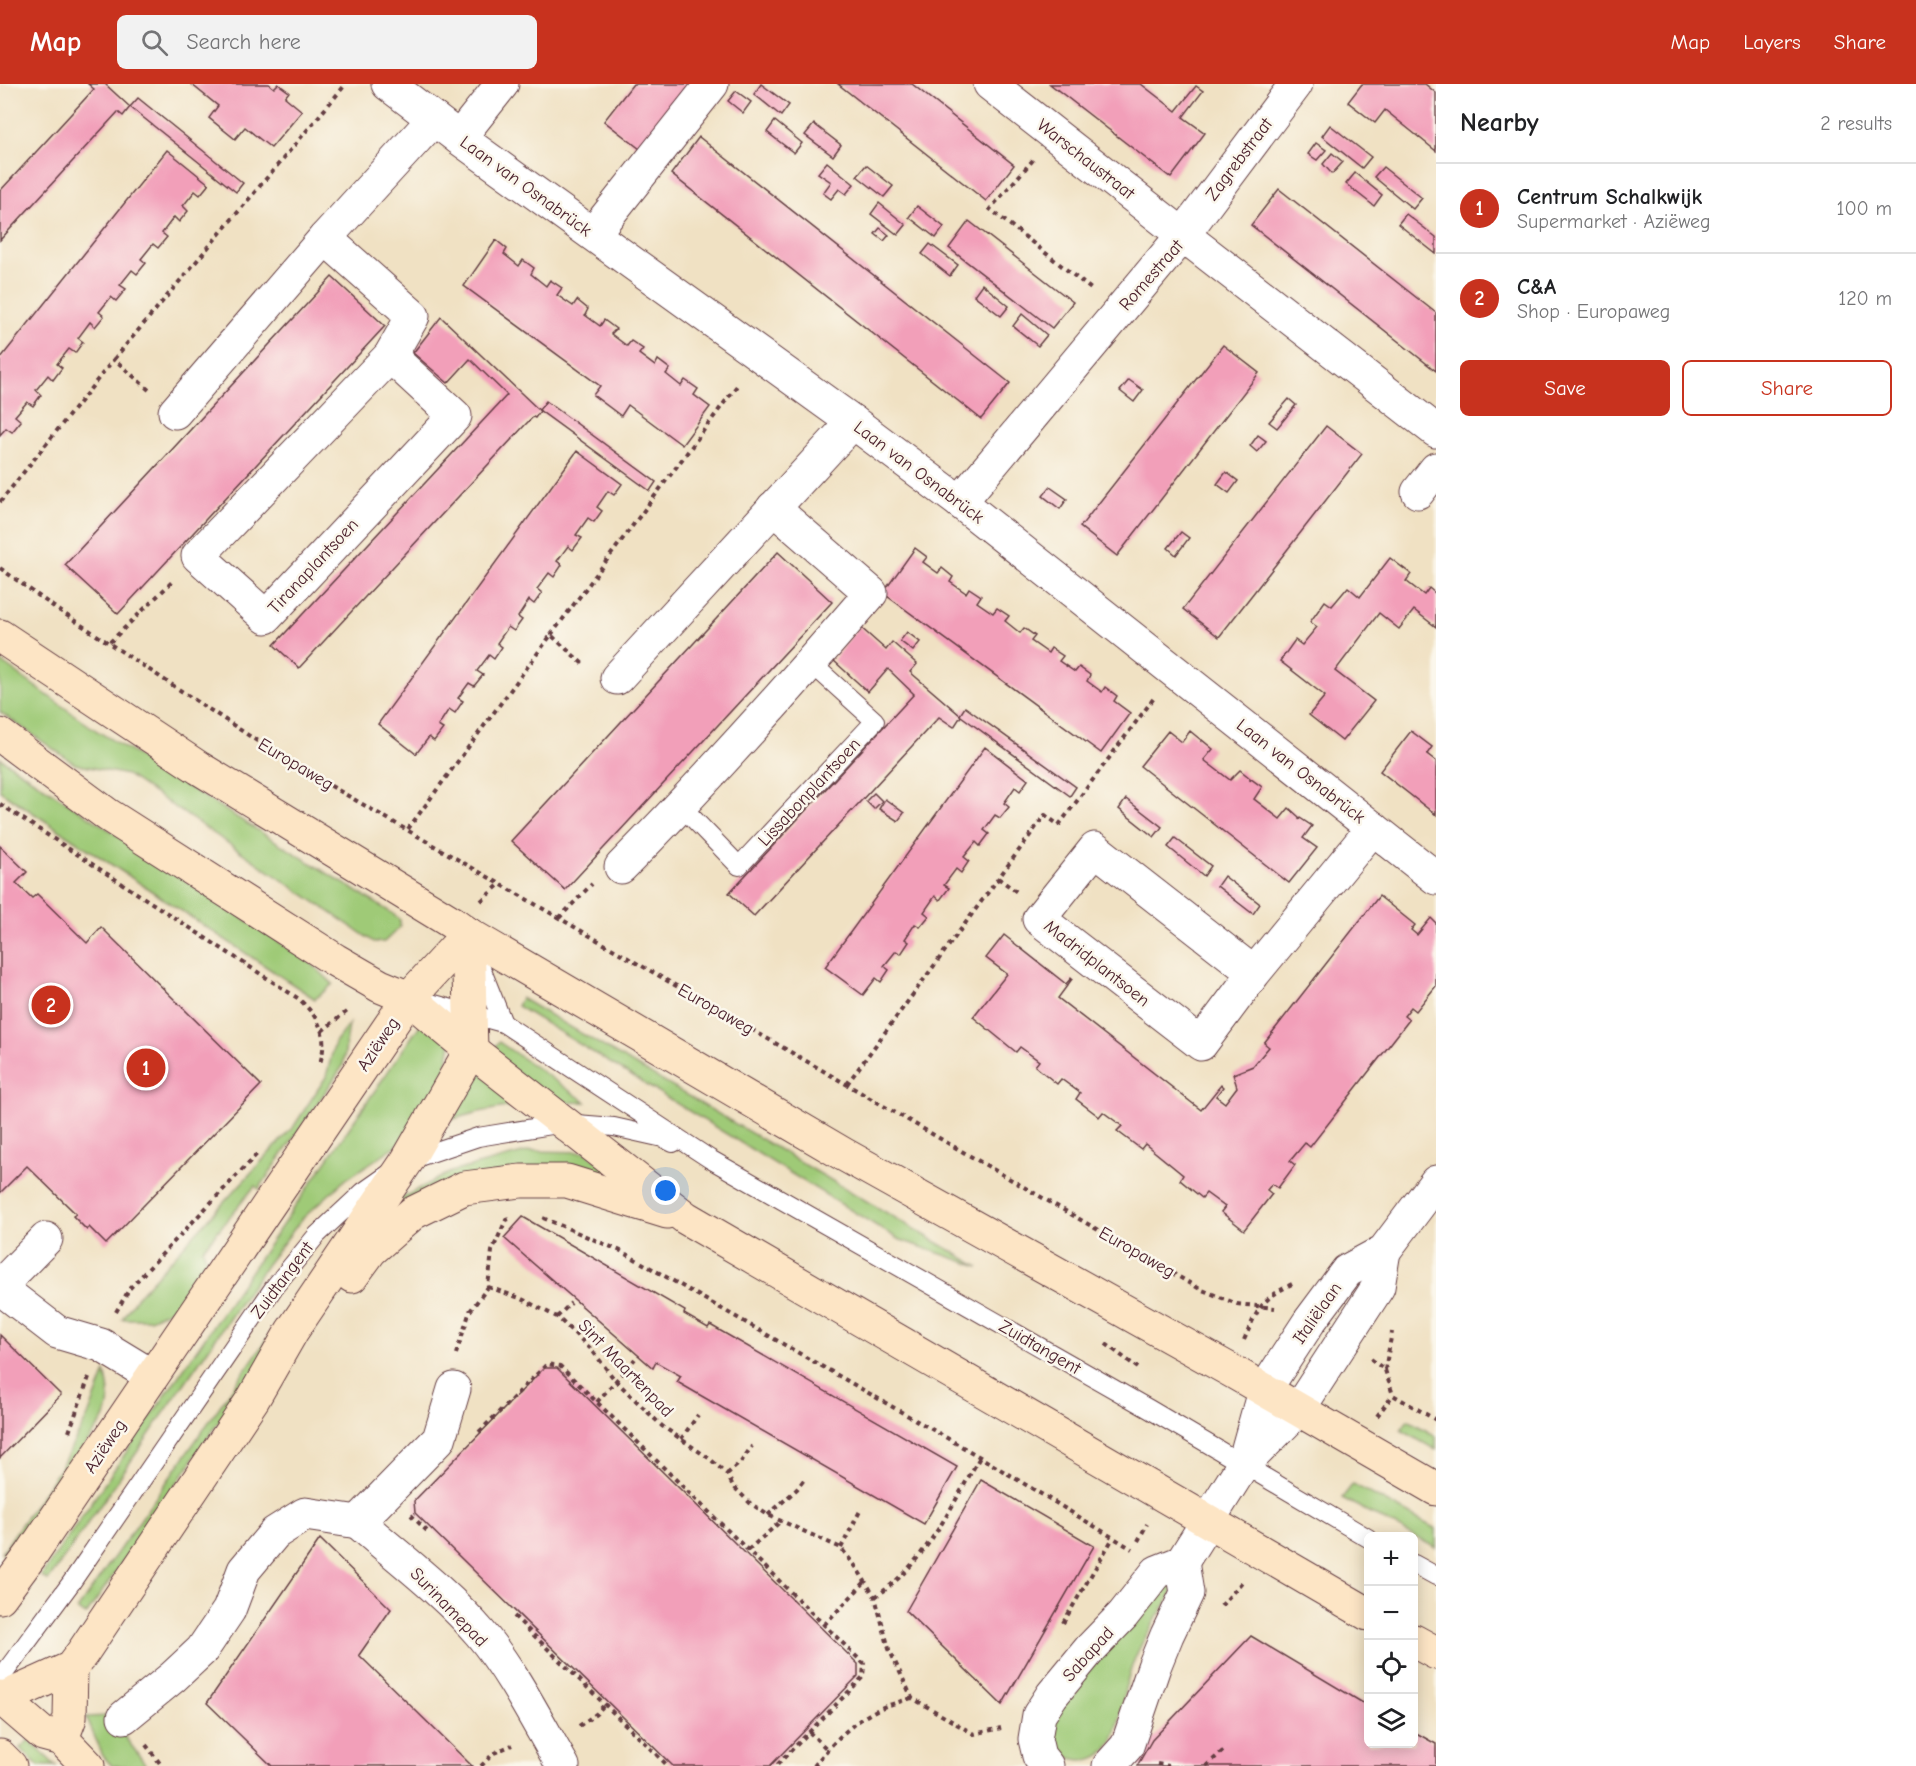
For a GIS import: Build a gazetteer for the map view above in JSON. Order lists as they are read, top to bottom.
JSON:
{
  "streets": {
    "main road": ["Aziëweg"],
    "street": [
      "Warschaustraat",
      "Zagrebstraat",
      "Laan van Osnabrück",
      "Romestraat",
      "Tiranaplantsoen",
      "Madridplantsoen",
      "Italiëlaan",
      "Surinamepad",
      "Sabapad"
    ],
    "lane": ["Lissabonplantsoen", "Zuidtangent"],
    "path": ["Europaweg", "Sint Maartenpad"]
  },
  "crossings": [
    ["Warschaustraat", "Zagrebstraat"],
    ["Warschaustraat", "Romestraat"],
    ["Zagrebstraat", "Romestraat"],
    ["Laan van Osnabrück", "Romestraat"],
    ["Laan van Osnabrück", "Madridplantsoen"],
    ["Europaweg", "Italiëlaan"],
    ["Aziëweg", "Zuidtangent"],
    ["Zuidtangent", "Italiëlaan"]
  ],
  "page": {
    "header": "Map",
    "search": "Search here",
    "nav": ["Map", "Layers", "Share"],
    "heading": ["Nearby", "2 results"],
    "list": [
      {
        "mark": "1",
        "name": "Centrum Schalkwijk",
        "note": "Supermarket · Aziëweg",
        "value": "100 m"
      },
      {
        "mark": "2",
        "name": "C&A",
        "note": "Shop · Europaweg",
        "value": "120 m"
      }
    ],
    "buttons": ["Save", "Share"],
    "pins": ["2", "1"],
    "map_buttons": ["+", "−"]
  }
}
